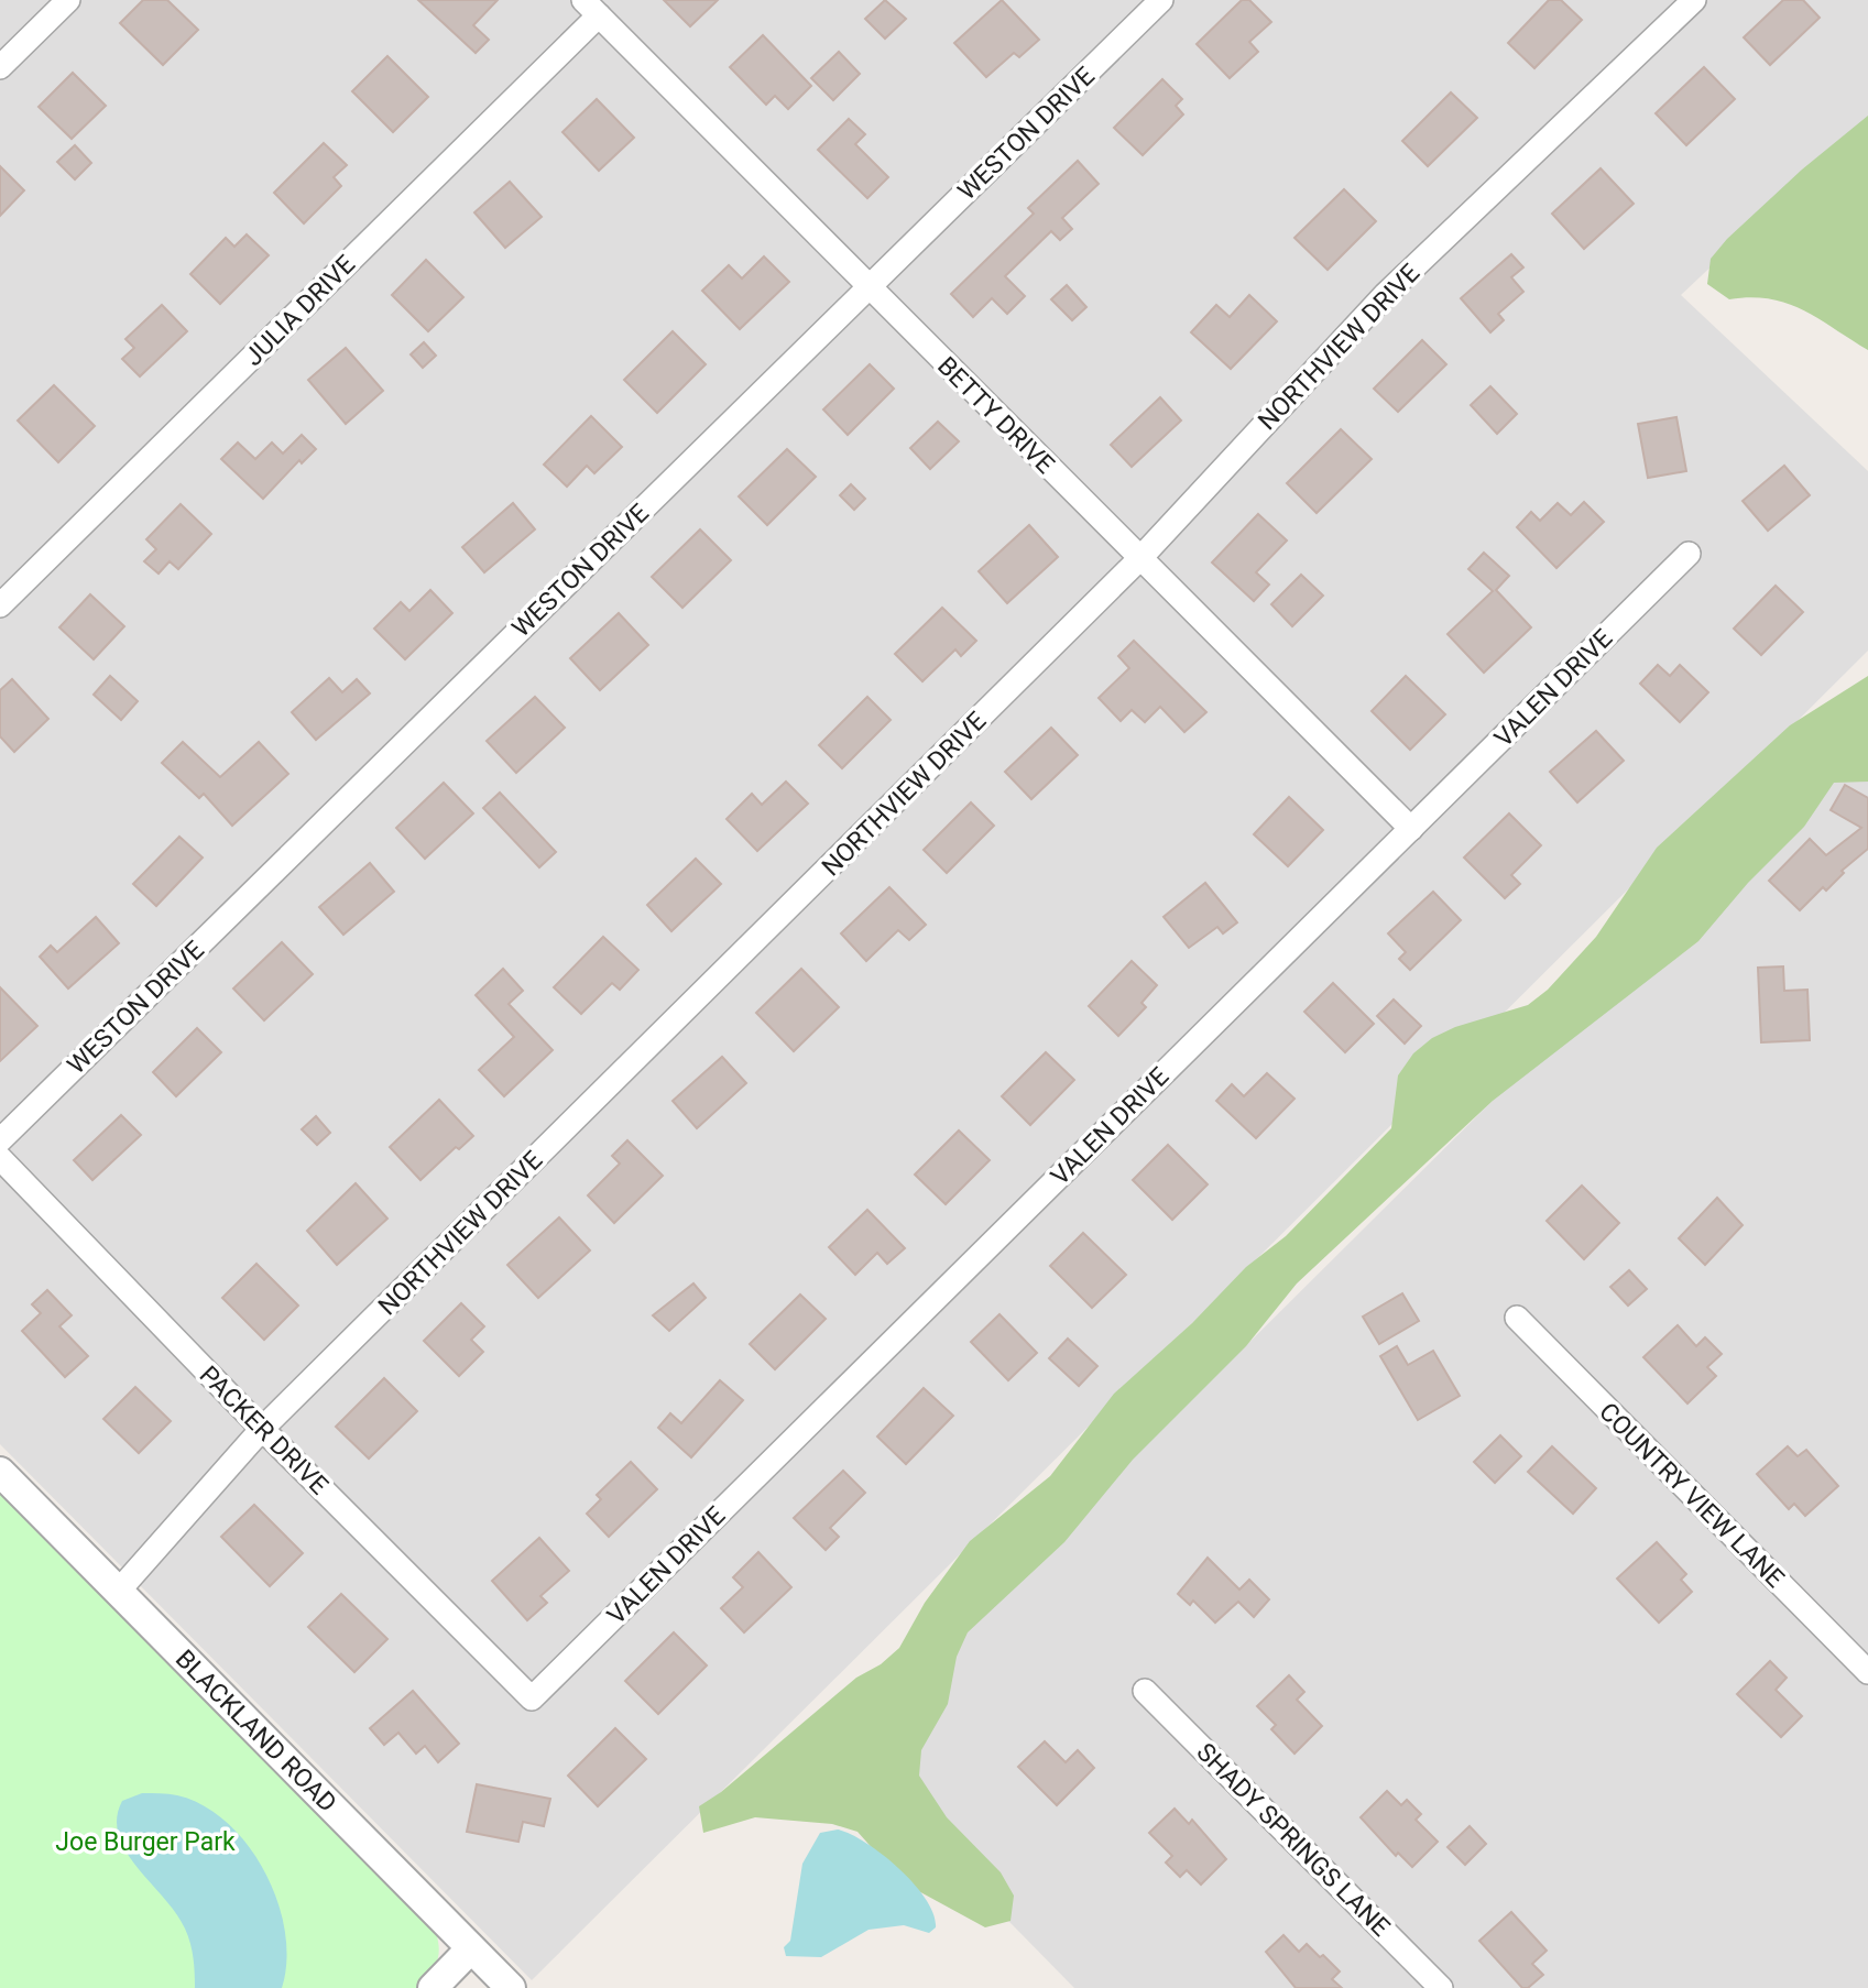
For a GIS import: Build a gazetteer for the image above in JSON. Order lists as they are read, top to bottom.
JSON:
{
  "streets": {
    "street": [
      "WESTON DRIVE",
      "JULIA DRIVE",
      "NORTHVIEW DRIVE",
      "BETTY DRIVE",
      "VALEN DRIVE",
      "PACKER DRIVE",
      "COUNTRY VIEW LANE",
      "BLACKLAND ROAD",
      "SHADY SPRINGS LANE"
    ]
  },
  "crossings": [
    ["WESTON DRIVE", "BETTY DRIVE"],
    ["JULIA DRIVE", "BETTY DRIVE"],
    ["NORTHVIEW DRIVE", "BETTY DRIVE"],
    ["NORTHVIEW DRIVE", "PACKER DRIVE"],
    ["NORTHVIEW DRIVE", "BLACKLAND ROAD"],
    ["BETTY DRIVE", "VALEN DRIVE"],
    ["VALEN DRIVE", "PACKER DRIVE"]
  ],
  "parks": ["Joe Burger Park"]
}
